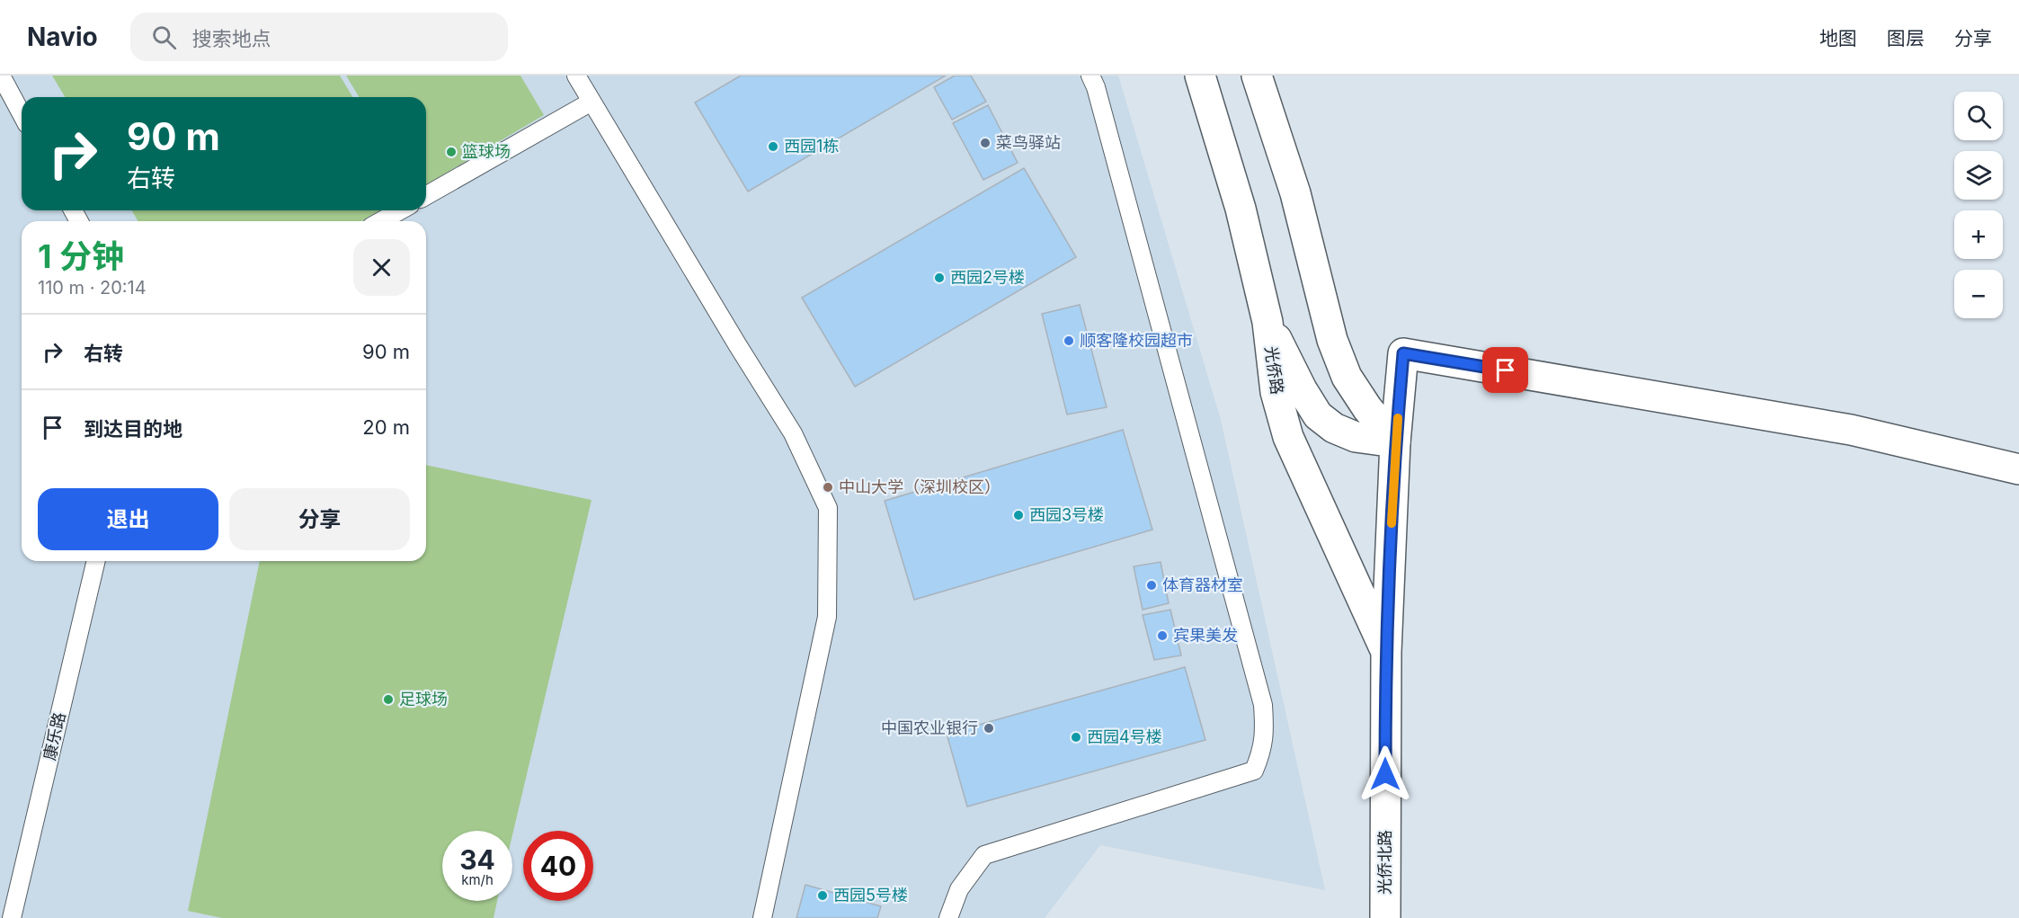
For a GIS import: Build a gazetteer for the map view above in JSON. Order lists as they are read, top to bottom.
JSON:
{
  "streets": {
    "street": ["光侨路", "光侨北路"],
    "lane": ["康乐路"]
  },
  "crossings": [
    ["光侨路", "光侨北路"]
  ],
  "places": [
    "菜鸟驿站",
    "西园1栋",
    "篮球场",
    "西园2号楼",
    "顺客隆校园超市",
    "中山大学（深圳校区）",
    "西园3号楼",
    "体育器材室",
    "宾果美发",
    "足球场",
    "中国农业银行",
    "西园4号楼",
    "西园5号楼"
  ],
  "page": {
    "header": "Navio",
    "search": "搜索地点",
    "nav": ["地图", "图层", "分享"],
    "map_buttons": ["+", "−"],
    "turn": ["90 m", "右转"],
    "heading": ["1 分钟", "110 m · 20:14"],
    "list": [
      {
        "name": "右转",
        "value": "90 m"
      },
      {
        "name": "到达目的地",
        "value": "20 m"
      }
    ],
    "buttons": ["退出", "分享"],
    "speed": "34 km/h",
    "limit": "40"
  }
}
